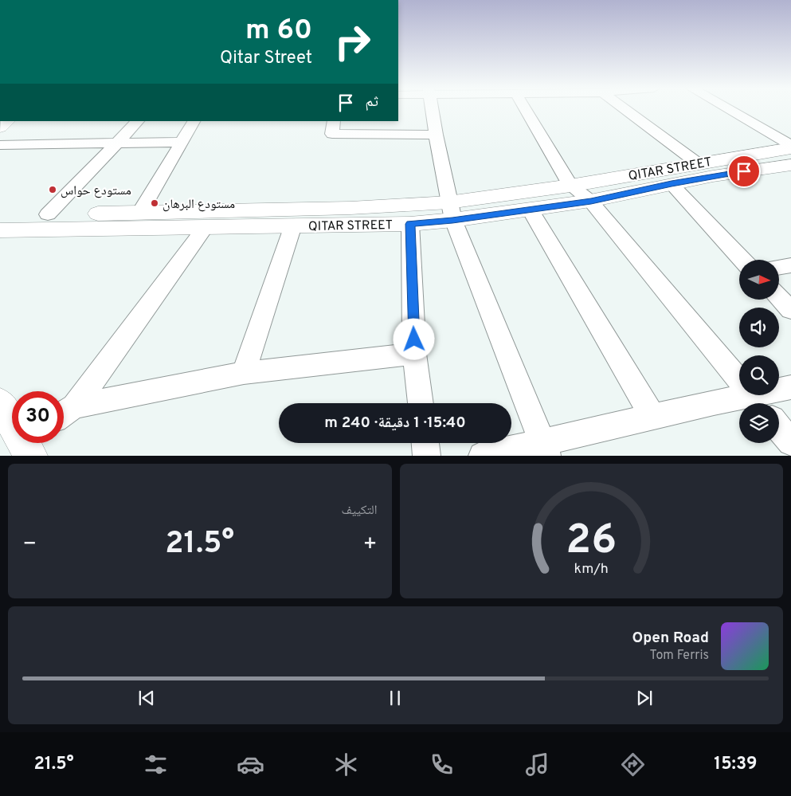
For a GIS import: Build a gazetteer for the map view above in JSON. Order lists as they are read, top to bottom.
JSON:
{
  "streets": {
    "main road": ["QITAR STREET"]
  },
  "places": ["مستودع حواس", "مستودع البرهان"],
  "north": "right",
  "page": {
    "turn": ["60 m", "Qitar Street"],
    "then": "ثم",
    "limit": "30",
    "trip": "15:40 · 1 دقيقة · 240 m",
    "tile": "التكييف",
    "heat": ["−", "21.5°", "+"],
    "song": ["Open Road", "Tom Ferris"],
    "tabs": ["15:39", "21.5°"],
    "gauge": ["26", "km/h"]
  }
}
